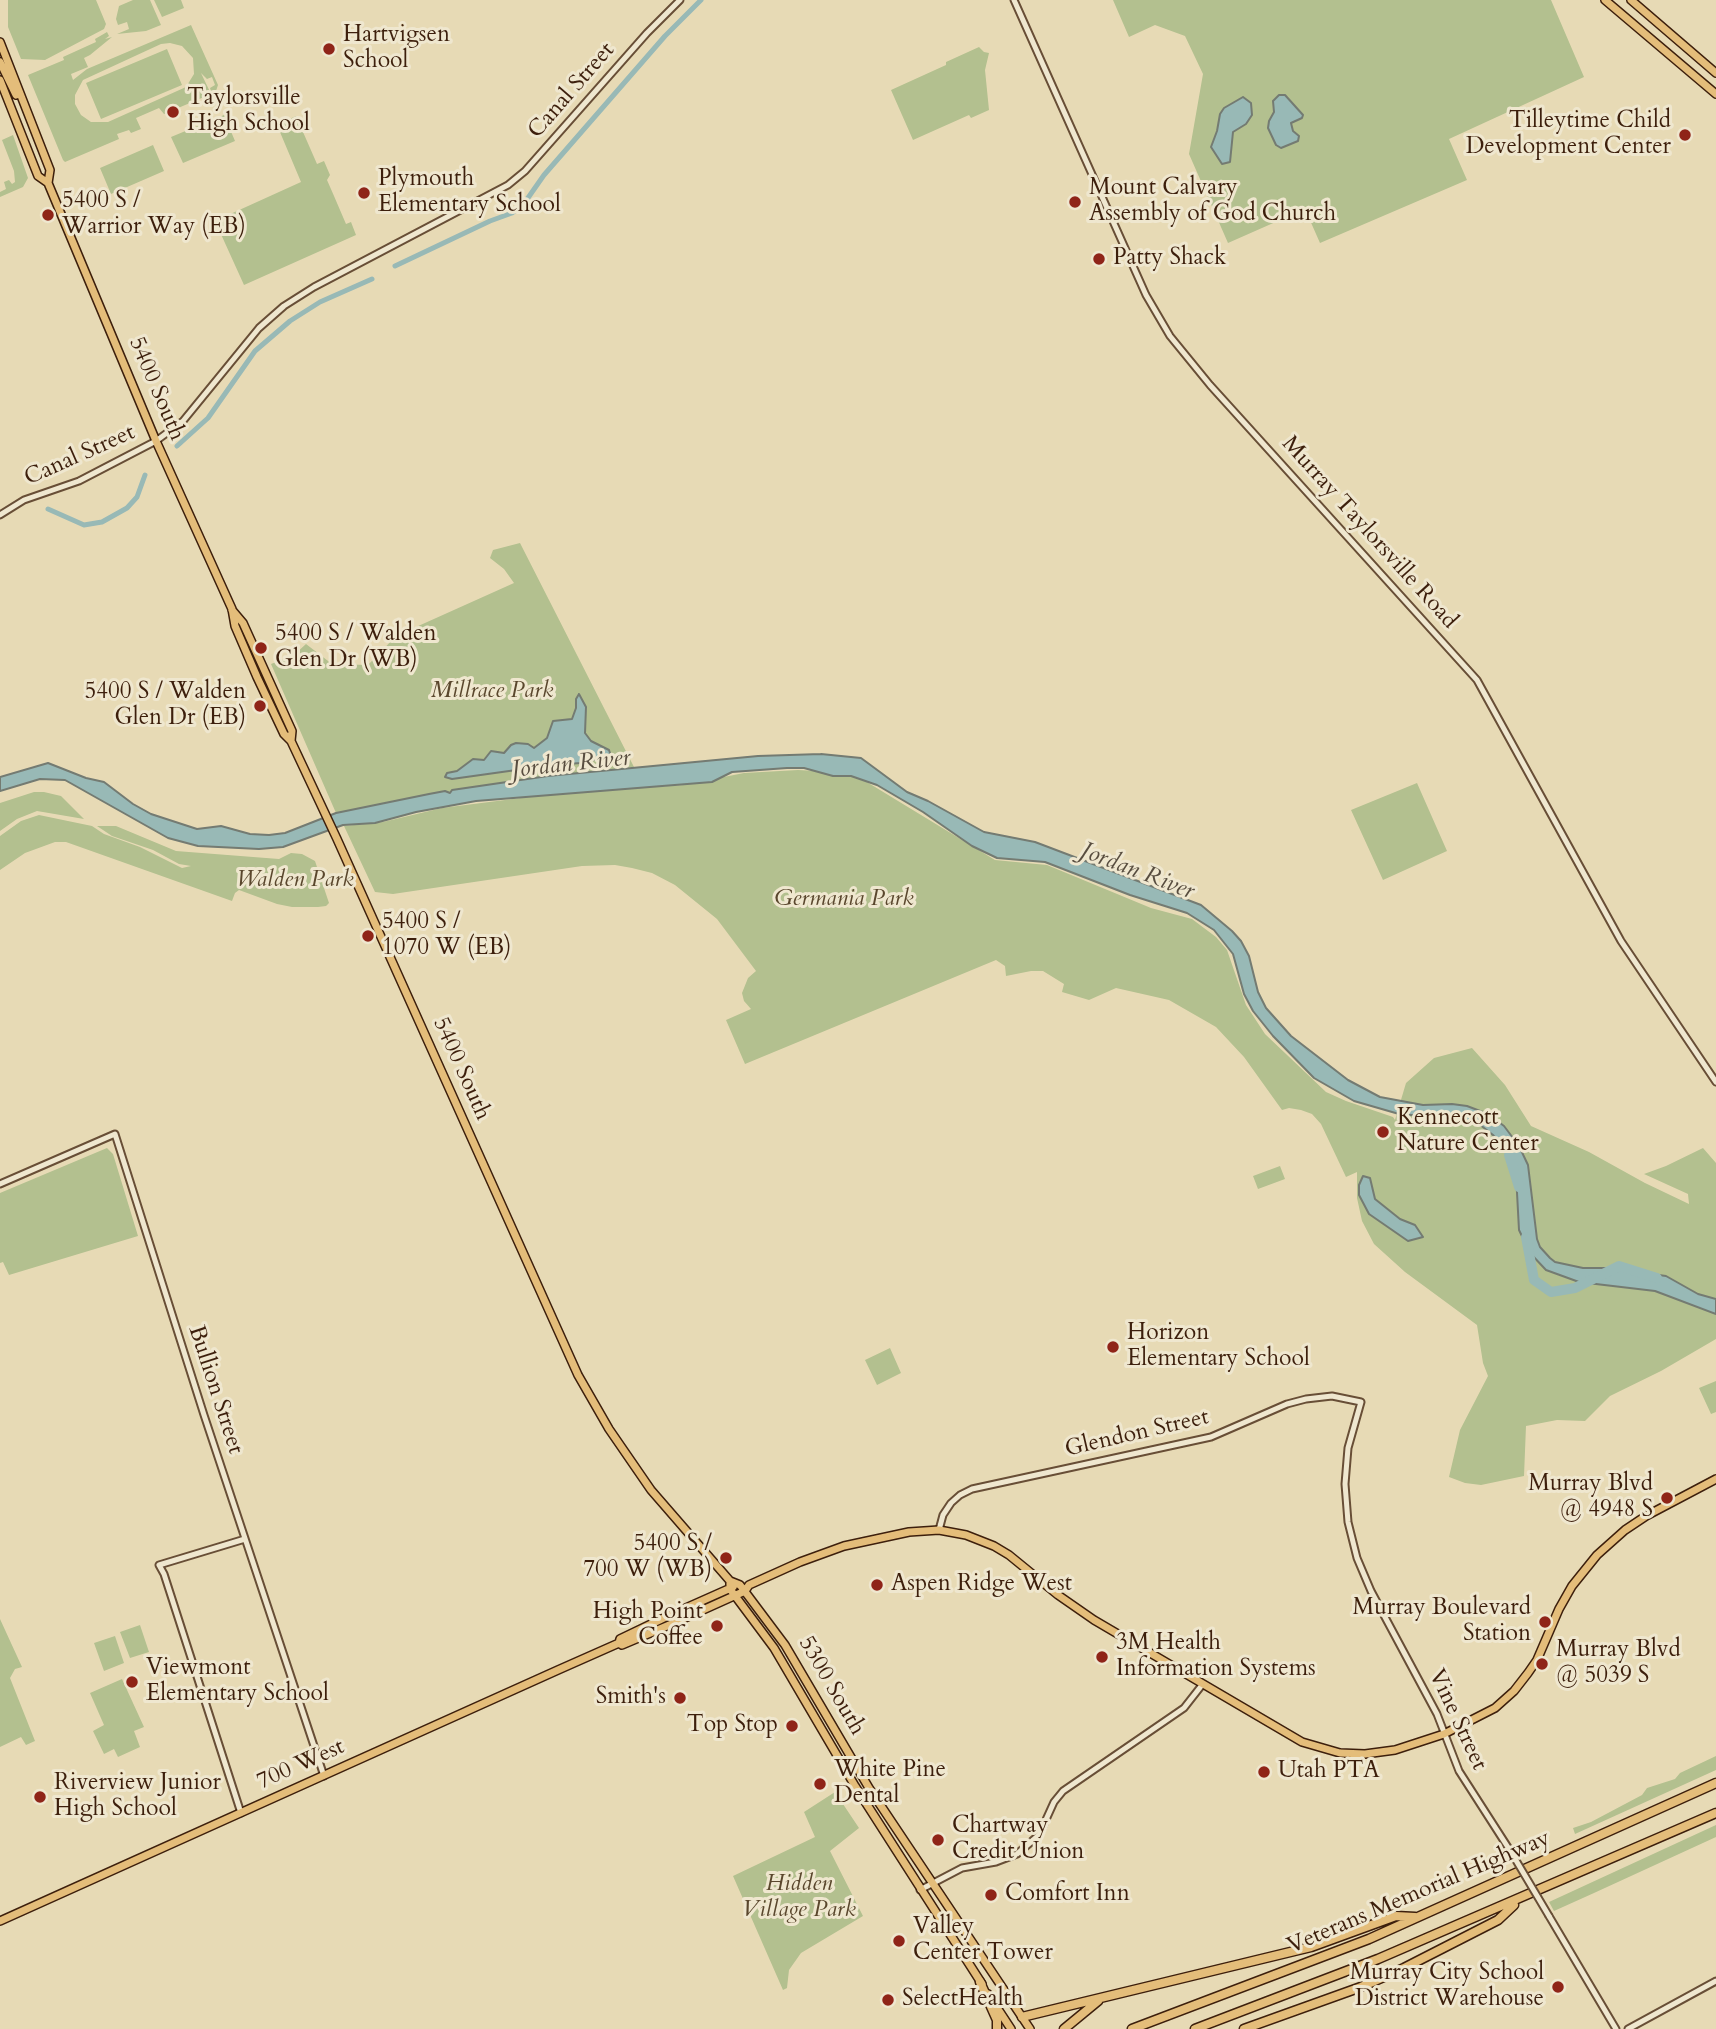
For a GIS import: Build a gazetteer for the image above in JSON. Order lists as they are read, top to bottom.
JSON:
{
  "streets": {
    "highway": ["Veterans Memorial Highway"],
    "main road": ["5400 South", "5300 South", "700 West"],
    "street": [
      "Canal Street",
      "Murray Taylorsville Road",
      "Bullion Street",
      "Glendon Street",
      "Vine Street"
    ]
  },
  "crossings": [
    ["Canal Street", "5400 South"],
    ["5400 South", "5300 South"],
    ["Bullion Street", "700 West"],
    ["Glendon Street", "Vine Street"],
    ["Glendon Street", "700 West"],
    ["5300 South", "700 West"],
    ["Vine Street", "700 West"]
  ],
  "water": ["Jordan River"],
  "parks": [
    "Millrace Park",
    "Walden Park",
    "Germania Park",
    "Hidden Village Park"
  ],
  "places": [
    "Hartvigsen School",
    "Taylorsville High School",
    "Tilleytime Child Development Center",
    "Plymouth Elementary School",
    "Mount Calvary Assembly of God Church",
    "5400 S / Warrior Way (EB)",
    "Patty Shack",
    "5400 S / Walden Glen Dr (WB)",
    "5400 S / Walden Glen Dr (EB)",
    "5400 S / 1070 W (EB)",
    "Kennecott Nature Center",
    "Horizon Elementary School",
    "Murray Blvd @ 4948 S",
    "5400 S / 700 W (WB)",
    "Aspen Ridge West",
    "Murray Boulevard Station",
    "High Point Coffee",
    "3M Health Information Systems",
    "Murray Blvd @ 5039 S",
    "Viewmont Elementary School",
    "Smith's",
    "Top Stop",
    "Utah PTA",
    "White Pine Dental",
    "Riverview Junior High School",
    "Chartway Credit Union",
    "Comfort Inn",
    "Valley Center Tower",
    "Murray City School District Warehouse",
    "SelectHealth"
  ]
}
